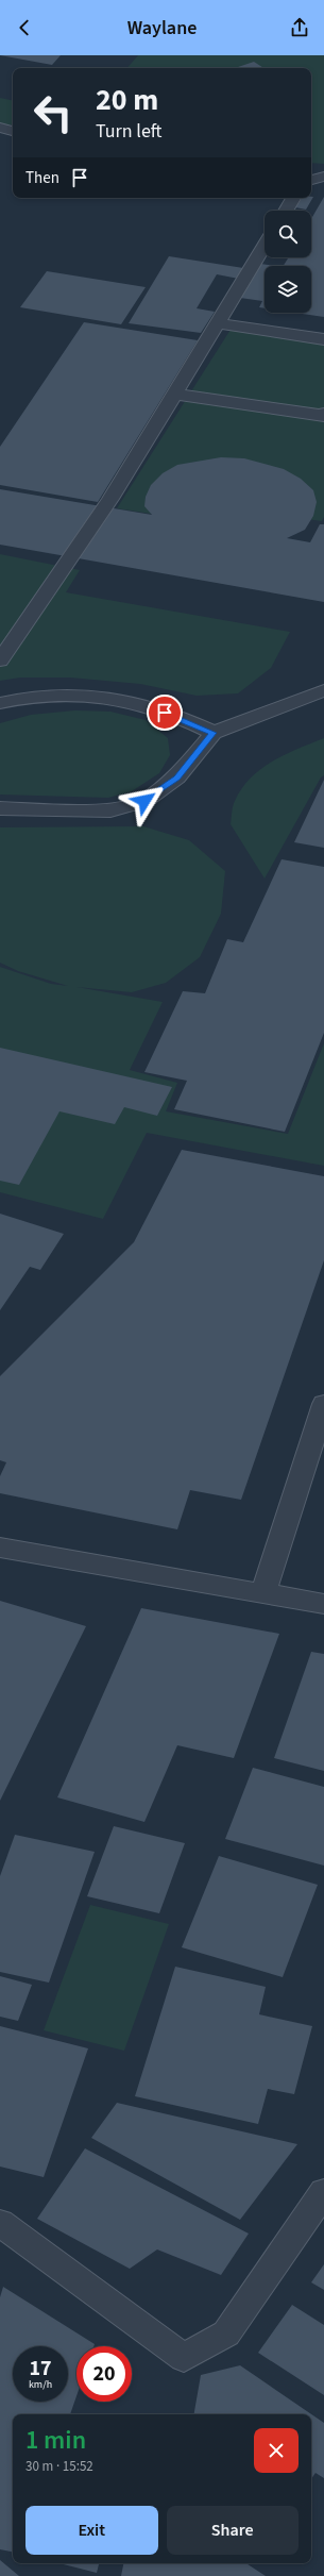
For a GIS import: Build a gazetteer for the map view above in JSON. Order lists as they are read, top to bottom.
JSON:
{
  "page": {
    "header": "Waylane",
    "turn": ["20 m", "Turn left"],
    "then": "Then",
    "speed": "17 km/h",
    "limit": "20",
    "heading": ["1 min", "30 m · 15:52"],
    "buttons": ["Exit", "Share"]
  }
}
